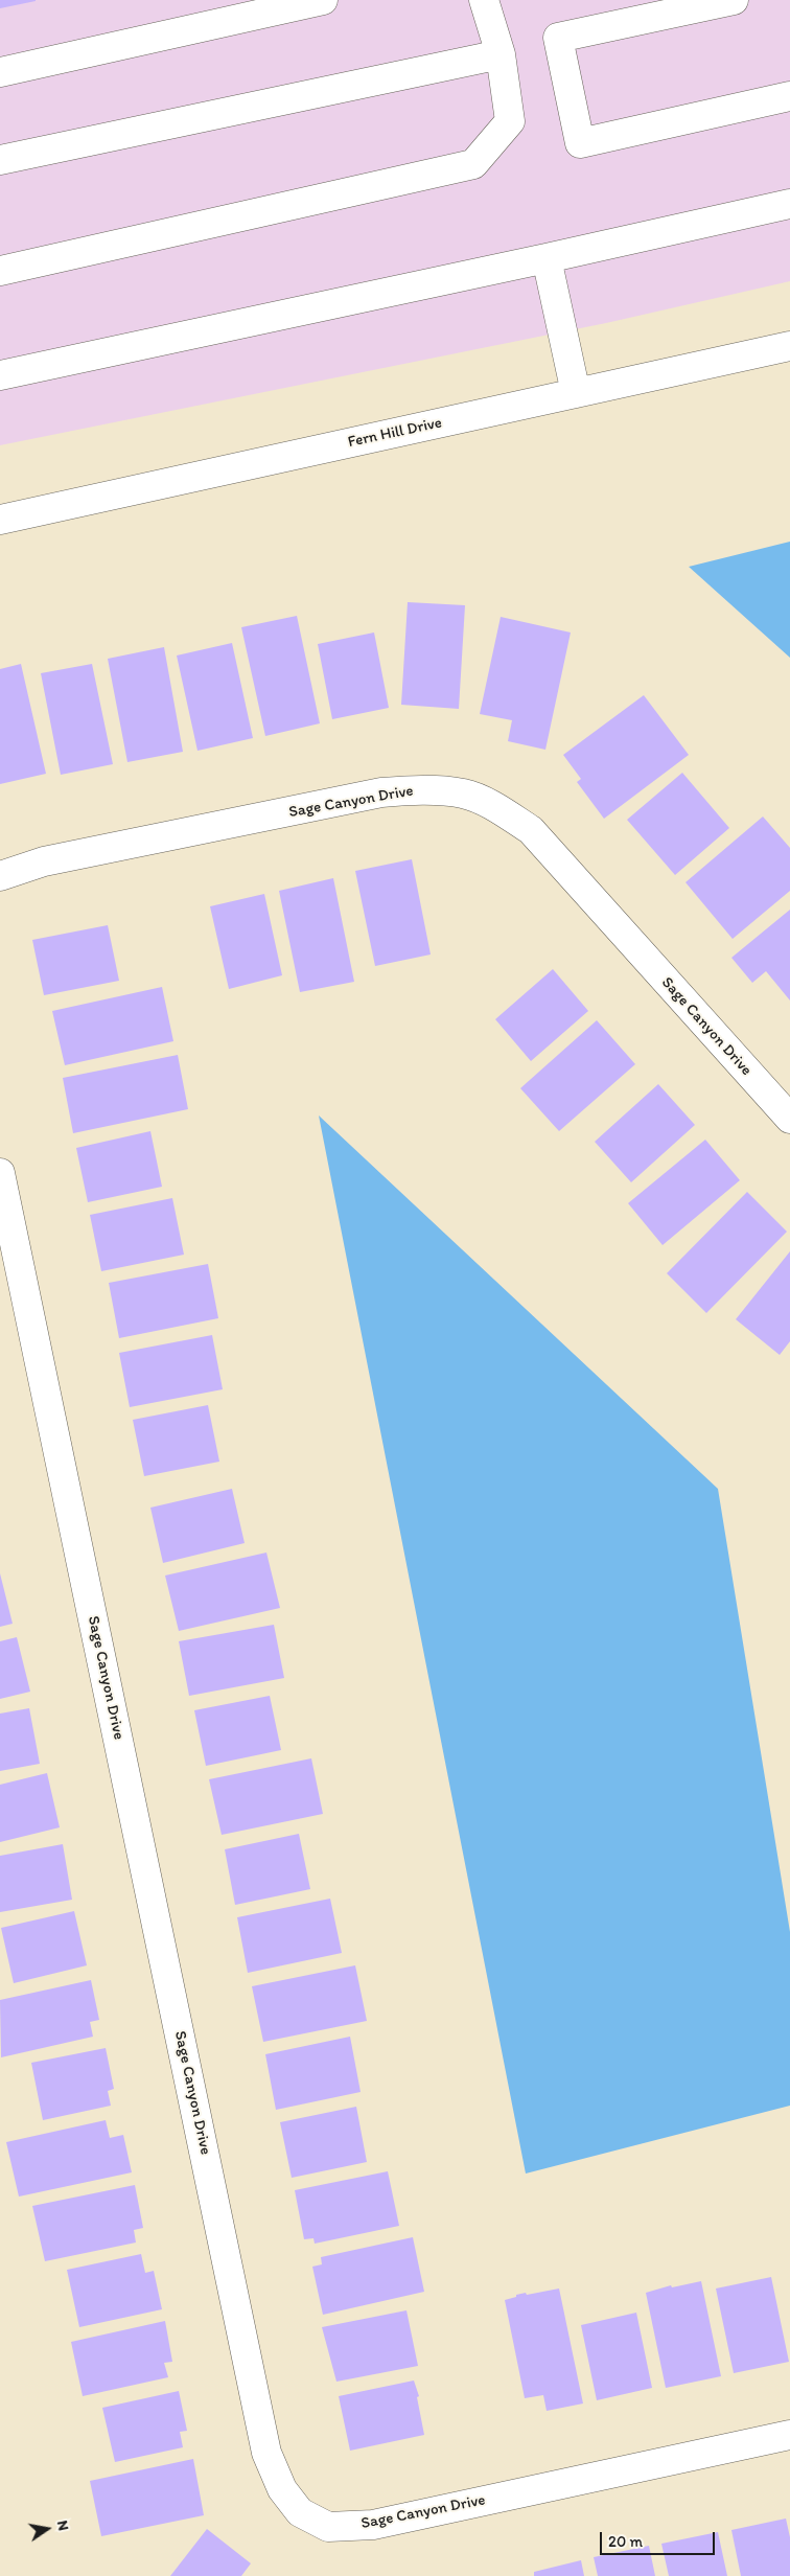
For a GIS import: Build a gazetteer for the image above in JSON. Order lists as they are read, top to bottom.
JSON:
{
  "streets": {
    "street": ["Fern Hill Drive", "Sage Canyon Drive"]
  },
  "scale_bar": "20 m",
  "north": "right"
}
